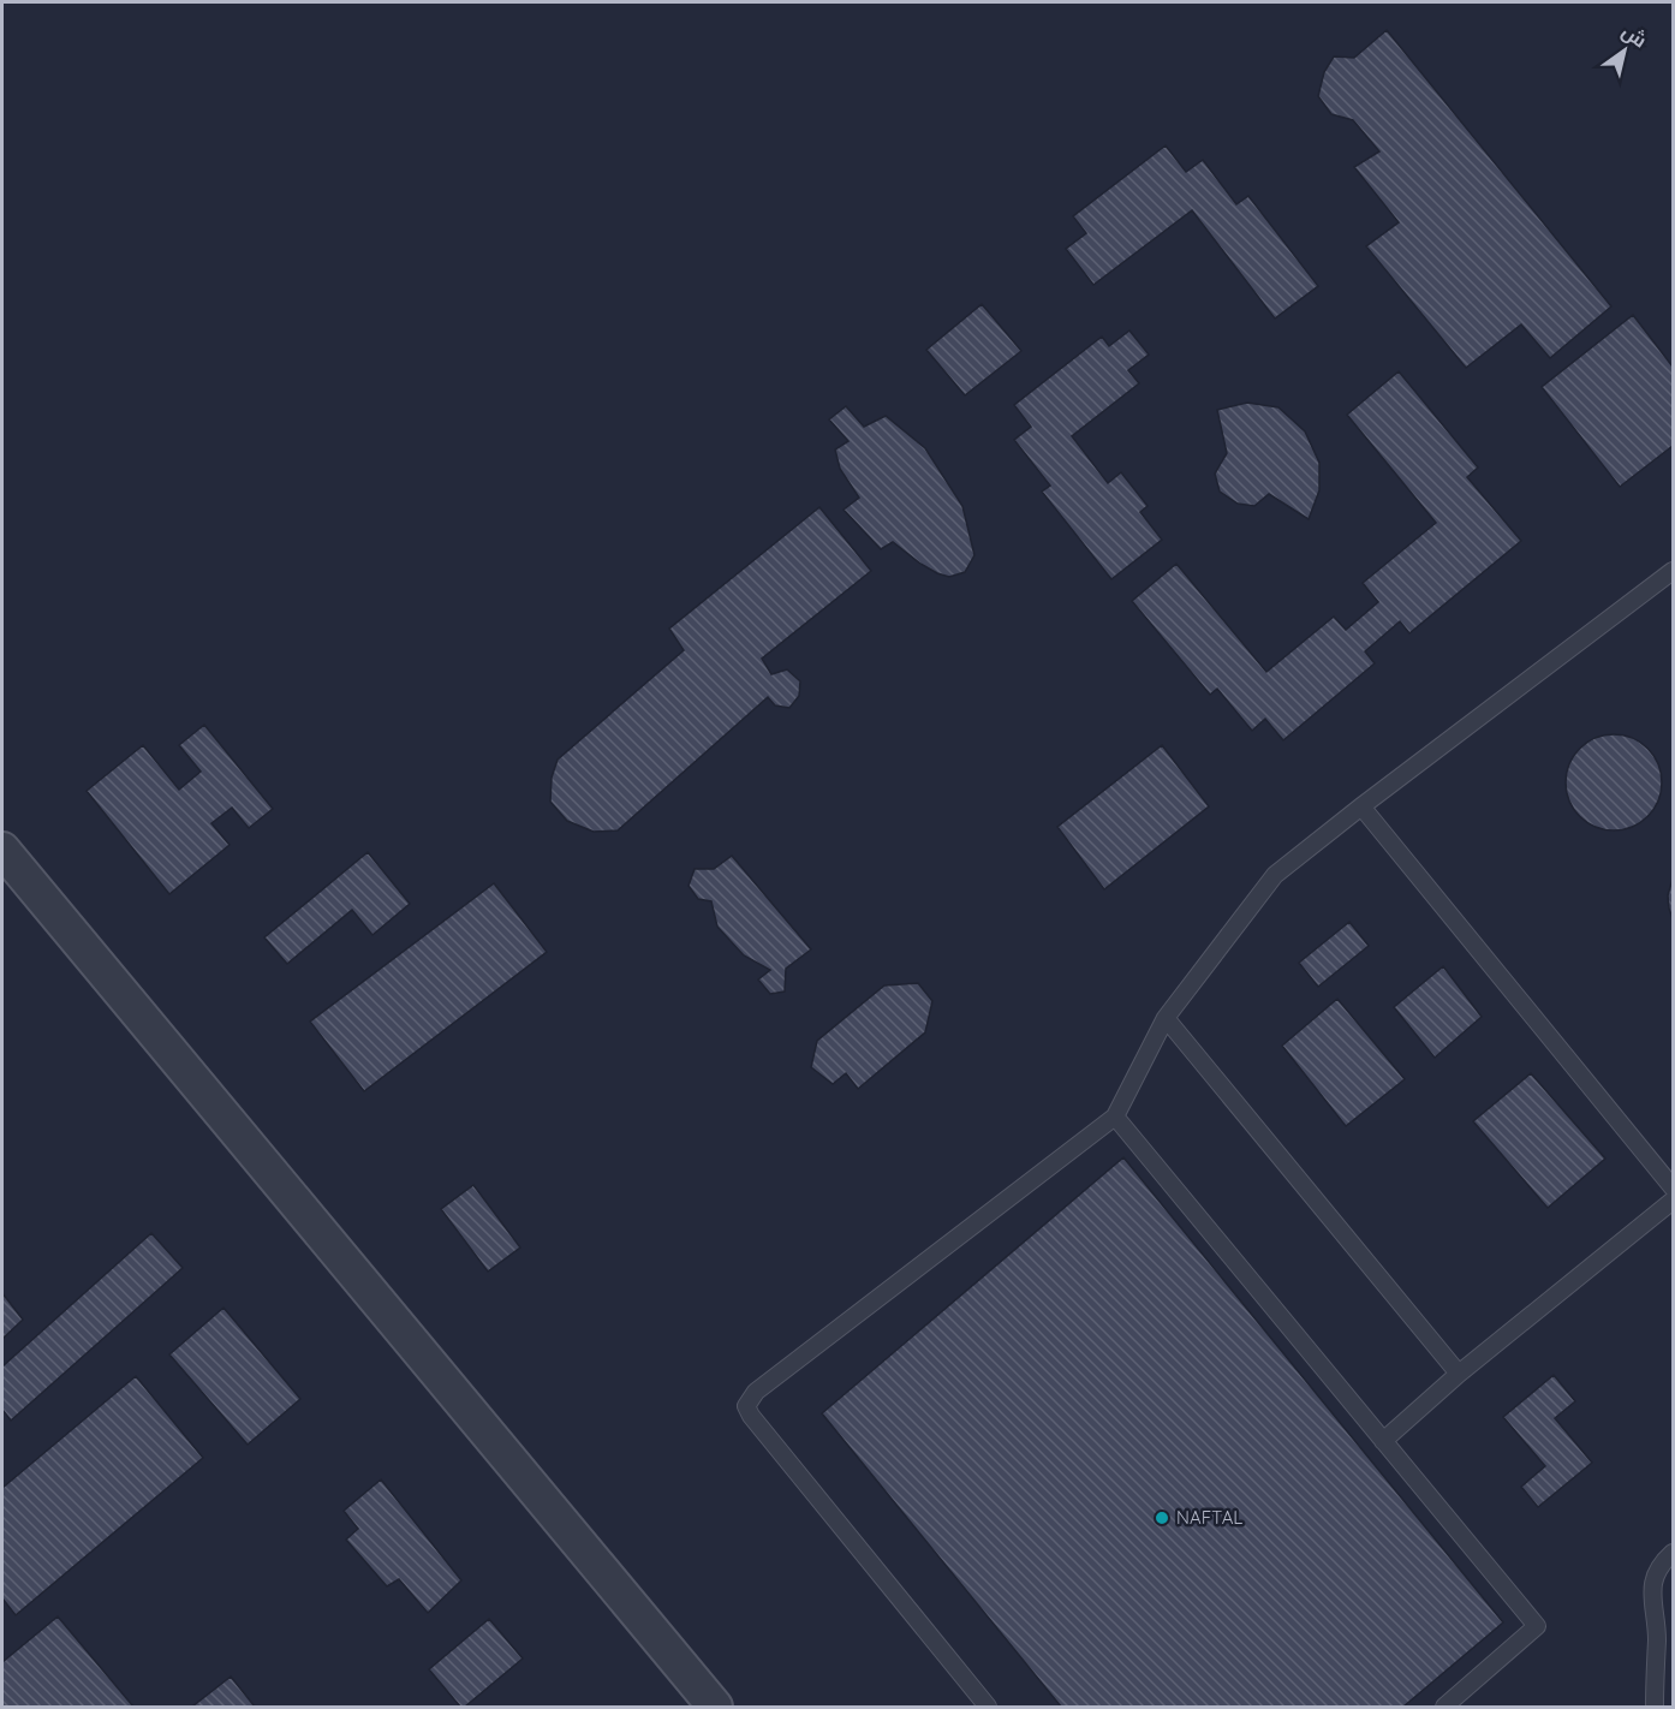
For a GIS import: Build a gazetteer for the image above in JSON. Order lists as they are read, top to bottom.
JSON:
{
  "places": ["NAFTAL"],
  "north": "top right"
}
